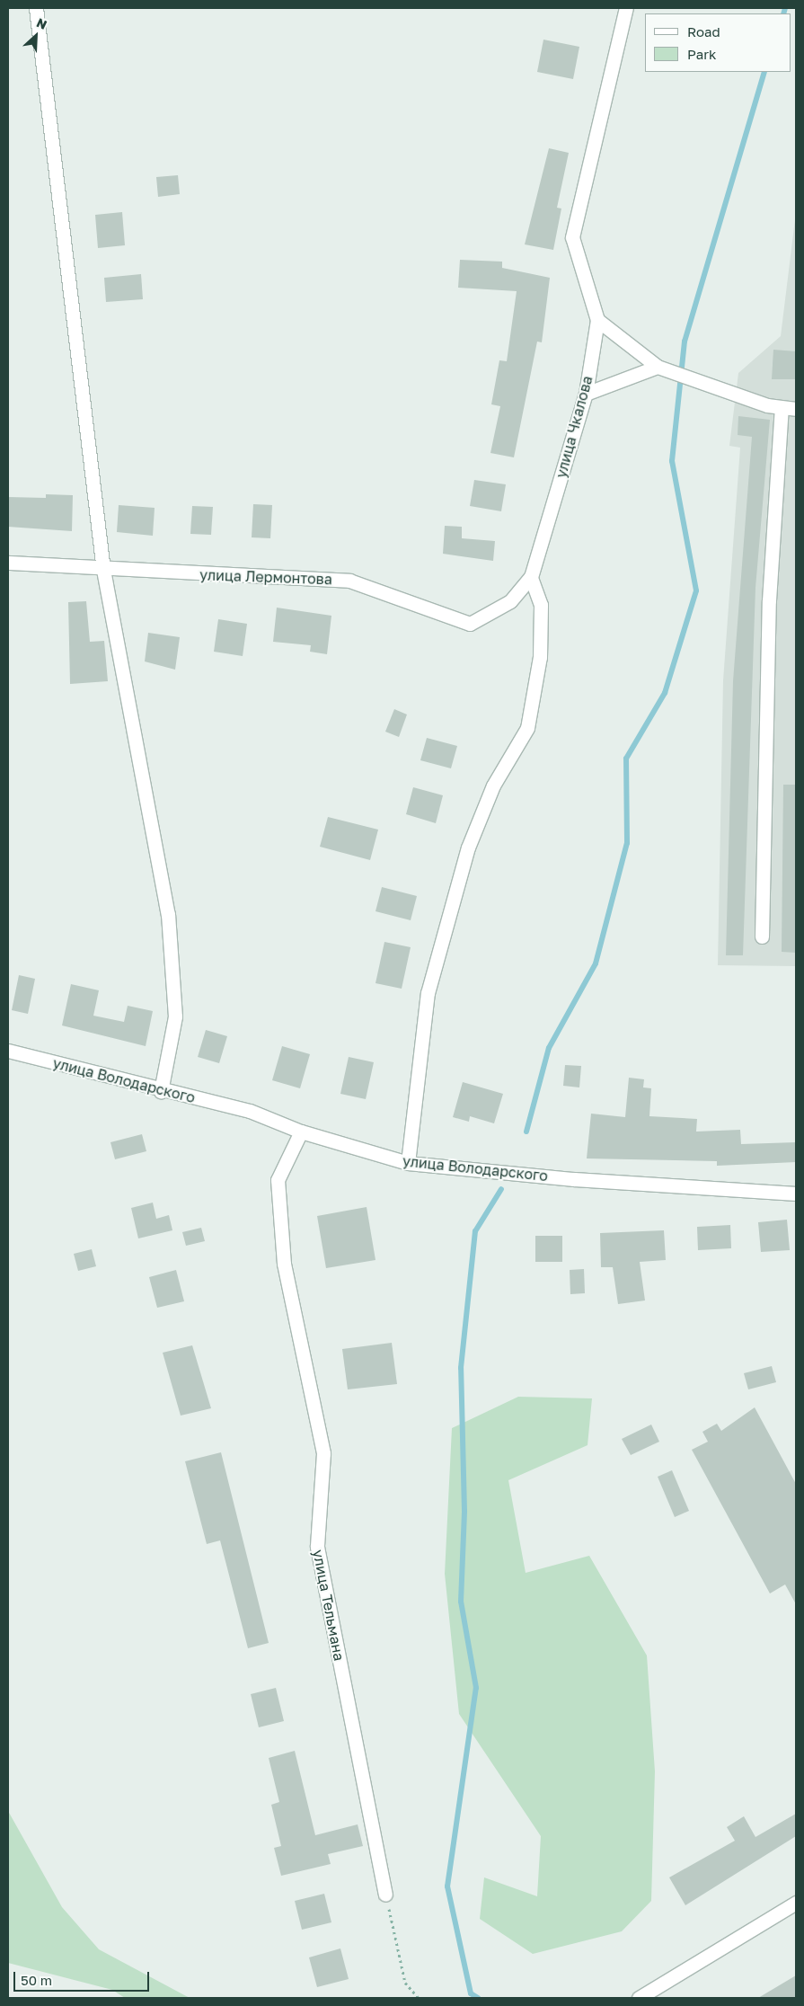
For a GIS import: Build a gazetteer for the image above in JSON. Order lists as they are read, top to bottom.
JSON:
{
  "streets": {
    "street": [
      "улица Чкалова",
      "улица Лермонтова",
      "улица Володарского",
      "улица Тельмана"
    ]
  },
  "crossings": [
    ["улица Чкалова", "улица Лермонтова"],
    ["улица Володарского", "улица Тельмана"]
  ],
  "legend": ["Road", "Park"],
  "scale_bar": "50 m",
  "north": "top right"
}
